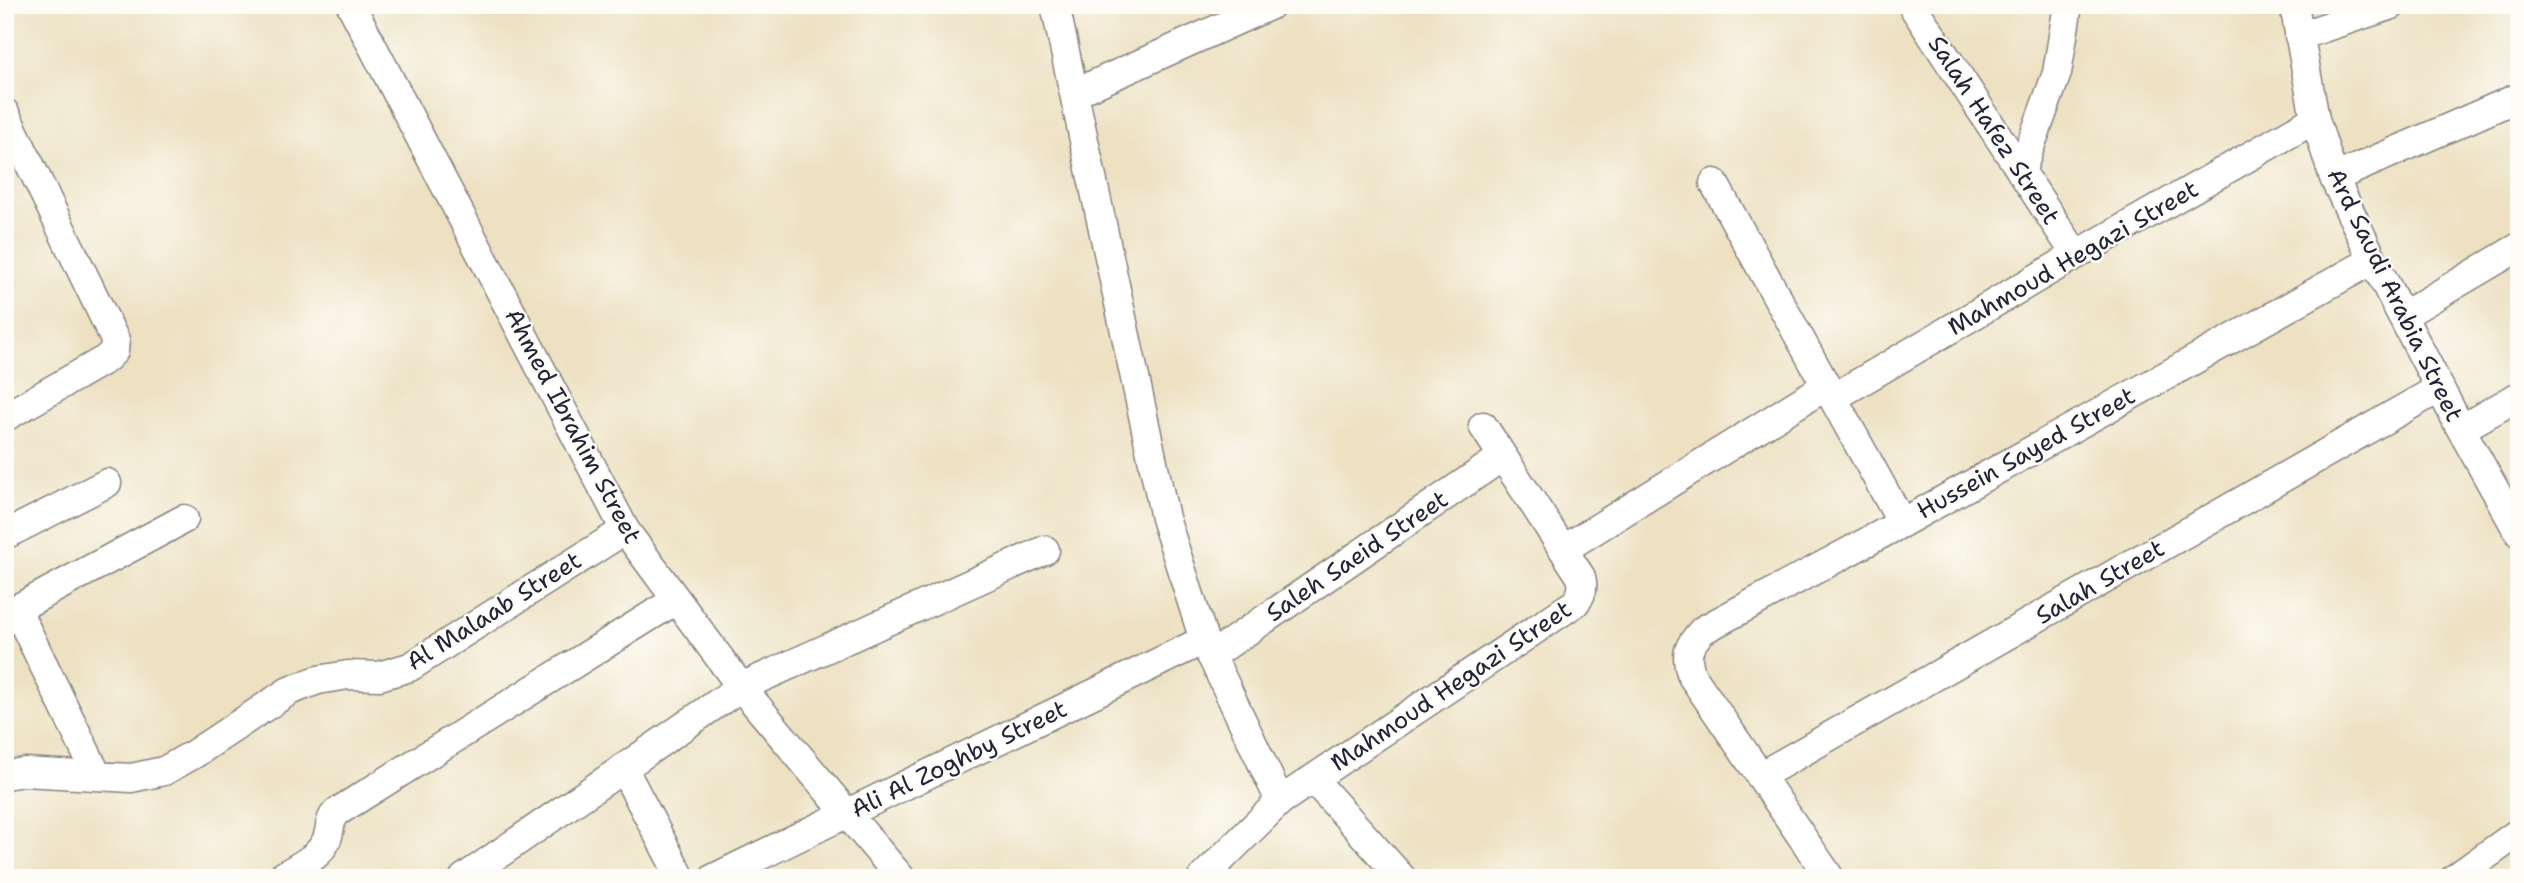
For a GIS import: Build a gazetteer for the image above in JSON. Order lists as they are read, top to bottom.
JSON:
{
  "streets": {
    "street": [
      "Salah Hafez Street",
      "Mahmoud Hegazi Street",
      "Ard Saudi Arabia Street",
      "Ahmed Ibrahim Street",
      "Hussein Sayed Street",
      "Saleh Saeid Street",
      "Salah Street",
      "Al Malaab Street",
      "Ali Al Zoghby Street"
    ]
  },
  "crossings": [
    ["Salah Hafez Street", "Mahmoud Hegazi Street"],
    ["Mahmoud Hegazi Street", "Ard Saudi Arabia Street"],
    ["Mahmoud Hegazi Street", "Saleh Saeid Street"],
    ["Ard Saudi Arabia Street", "Hussein Sayed Street"],
    ["Ard Saudi Arabia Street", "Salah Street"],
    ["Ahmed Ibrahim Street", "Al Malaab Street"],
    ["Ahmed Ibrahim Street", "Ali Al Zoghby Street"],
    ["Hussein Sayed Street", "Salah Street"],
    ["Saleh Saeid Street", "Ali Al Zoghby Street"]
  ]
}
